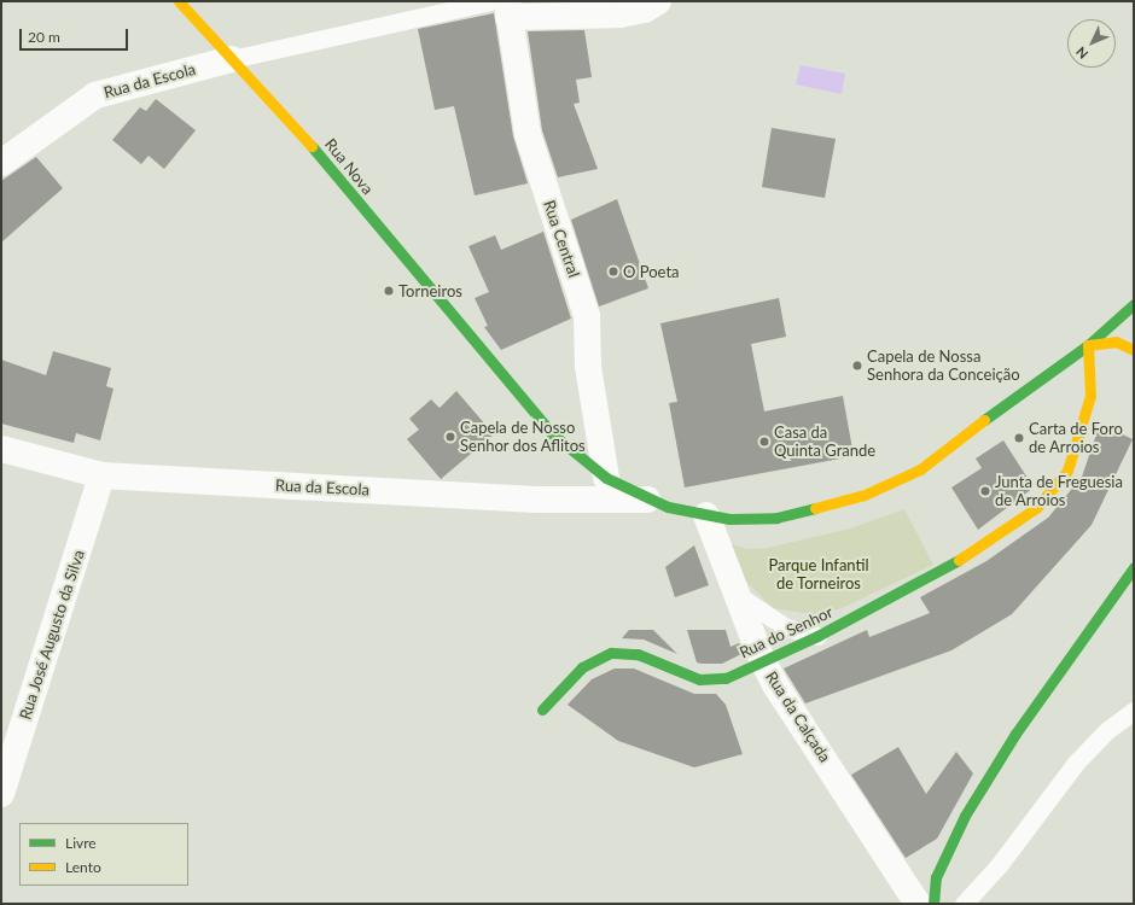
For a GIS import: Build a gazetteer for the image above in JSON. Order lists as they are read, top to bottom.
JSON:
{
  "streets": {
    "street": [
      "Rua da Escola",
      "Rua Nova",
      "Rua Central",
      "Rua do Senhor",
      "Rua José Augusto da Silva",
      "Rua da Calçada"
    ]
  },
  "crossings": [
    ["Rua da Escola", "Rua Nova"],
    ["Rua da Escola", "Rua José Augusto da Silva"],
    ["Rua Nova", "Rua Central"],
    ["Rua Nova", "Rua do Senhor"],
    ["Rua Nova", "Rua da Calçada"],
    ["Rua do Senhor", "Rua da Calçada"]
  ],
  "parks": ["Parque Infantil de Torneiros"],
  "places": [
    "O Poeta",
    "Torneiros",
    "Capela de Nossa Senhora da Conceição",
    "Capela de Nosso Senhor dos Aflitos",
    "Carta de Foro de Arroios",
    "Casa da Quinta Grande",
    "Junta de Freguesia de Arroios"
  ],
  "legend": ["Livre", "Lento"],
  "scale_bar": "20 m",
  "north": "bottom left"
}
